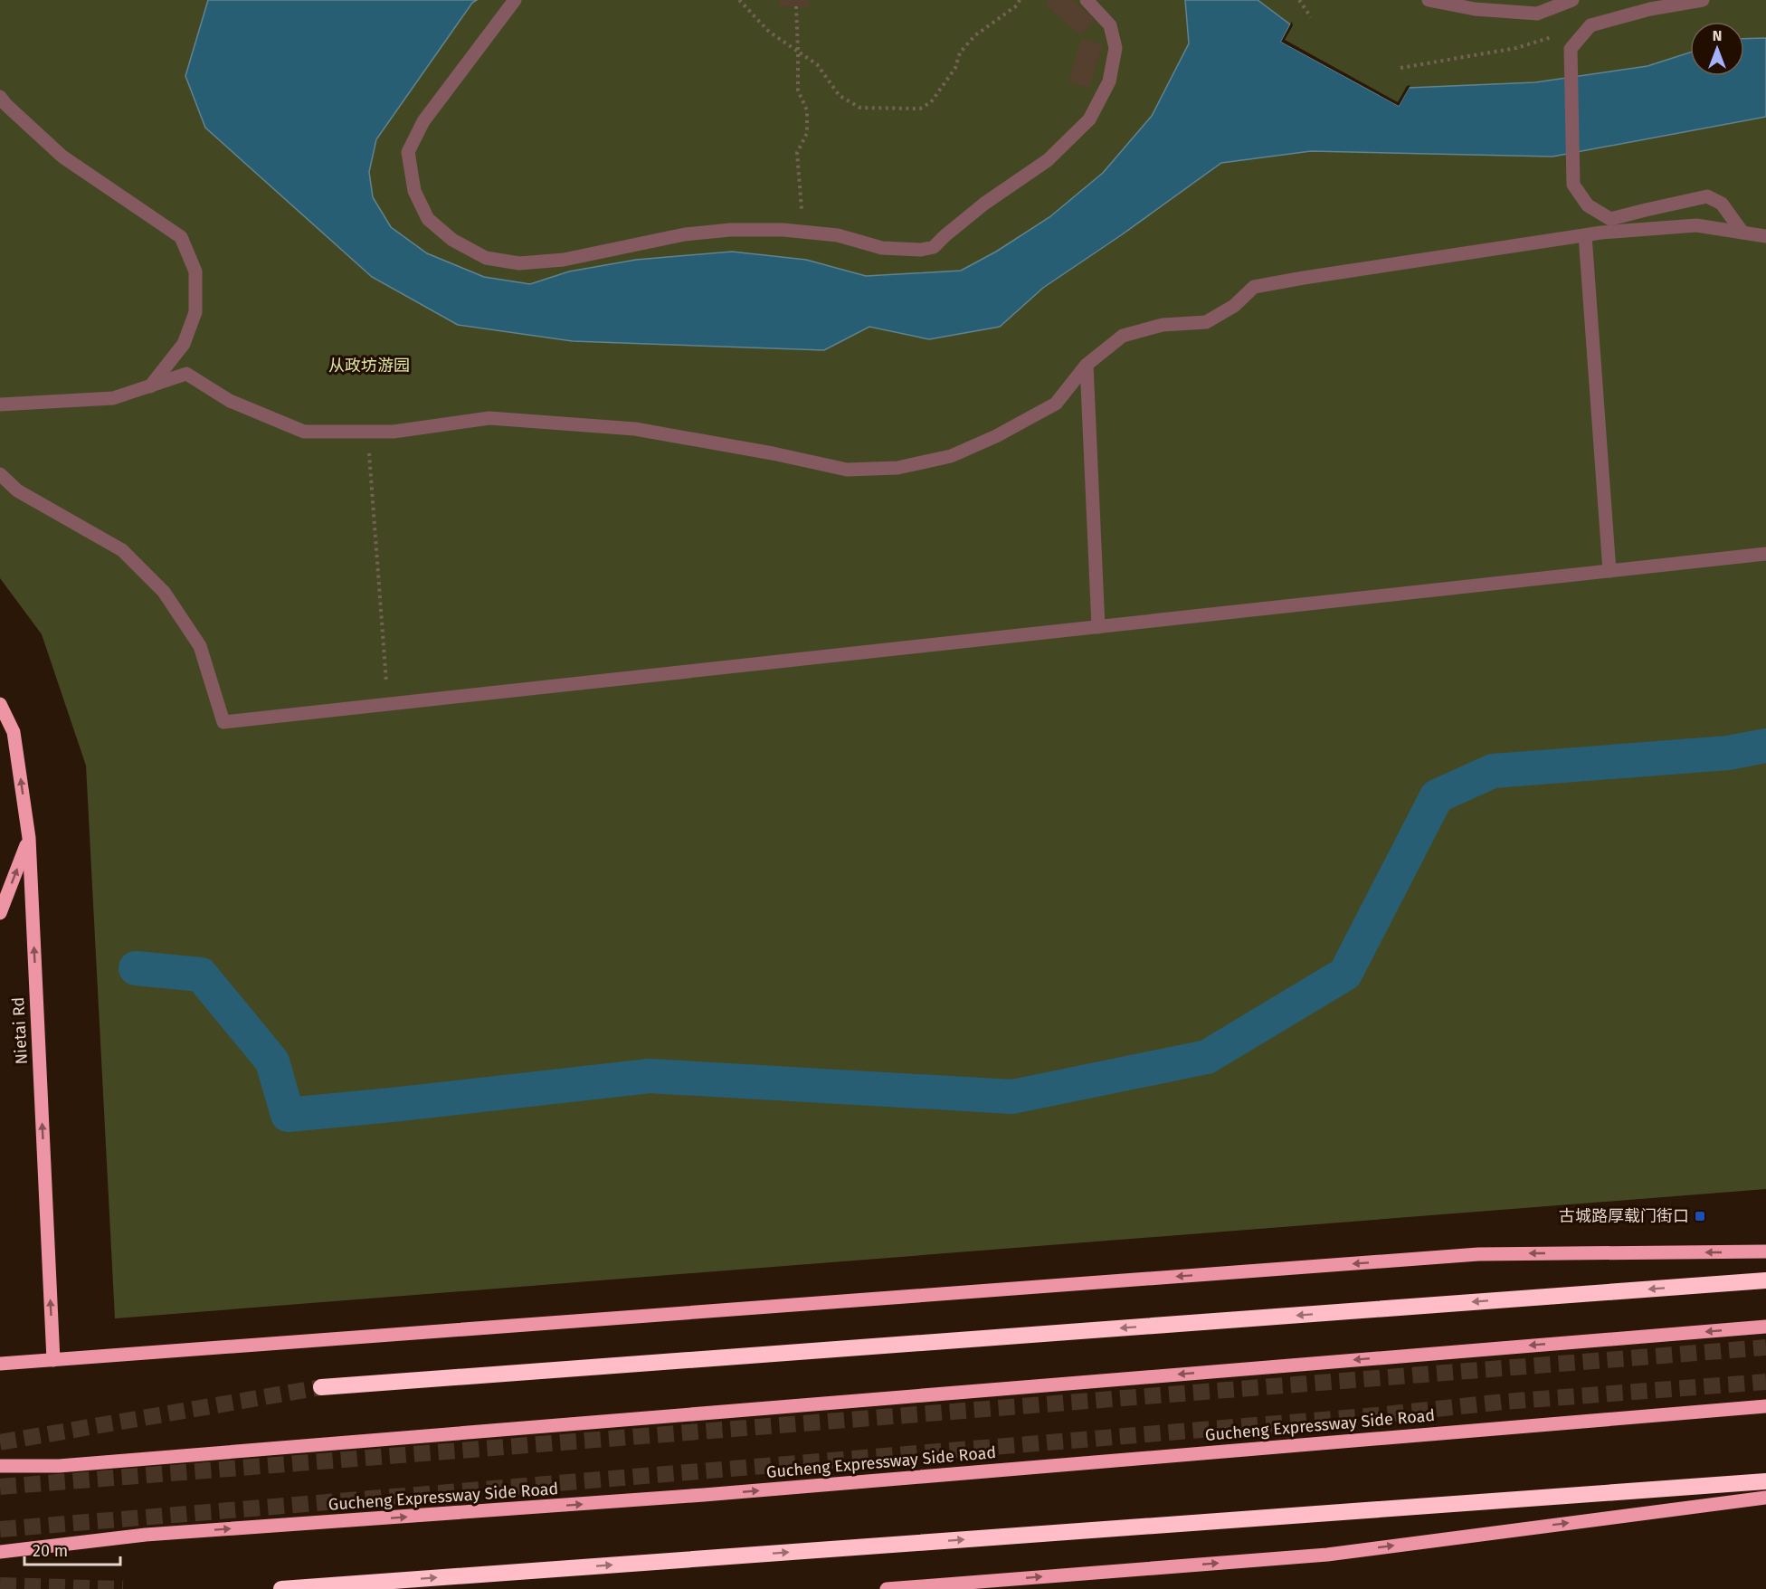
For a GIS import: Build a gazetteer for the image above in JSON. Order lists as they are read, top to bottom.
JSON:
{
  "streets": {
    "main road": ["Nietai Rd", "Gucheng Expressway Side Road"]
  },
  "one_way": ["Nietai Rd"],
  "parks": ["从政坊游园"],
  "places": {
    "transit": ["古城路厚载门街口"]
  },
  "scale_bar": "20 m",
  "north": "top"
}
